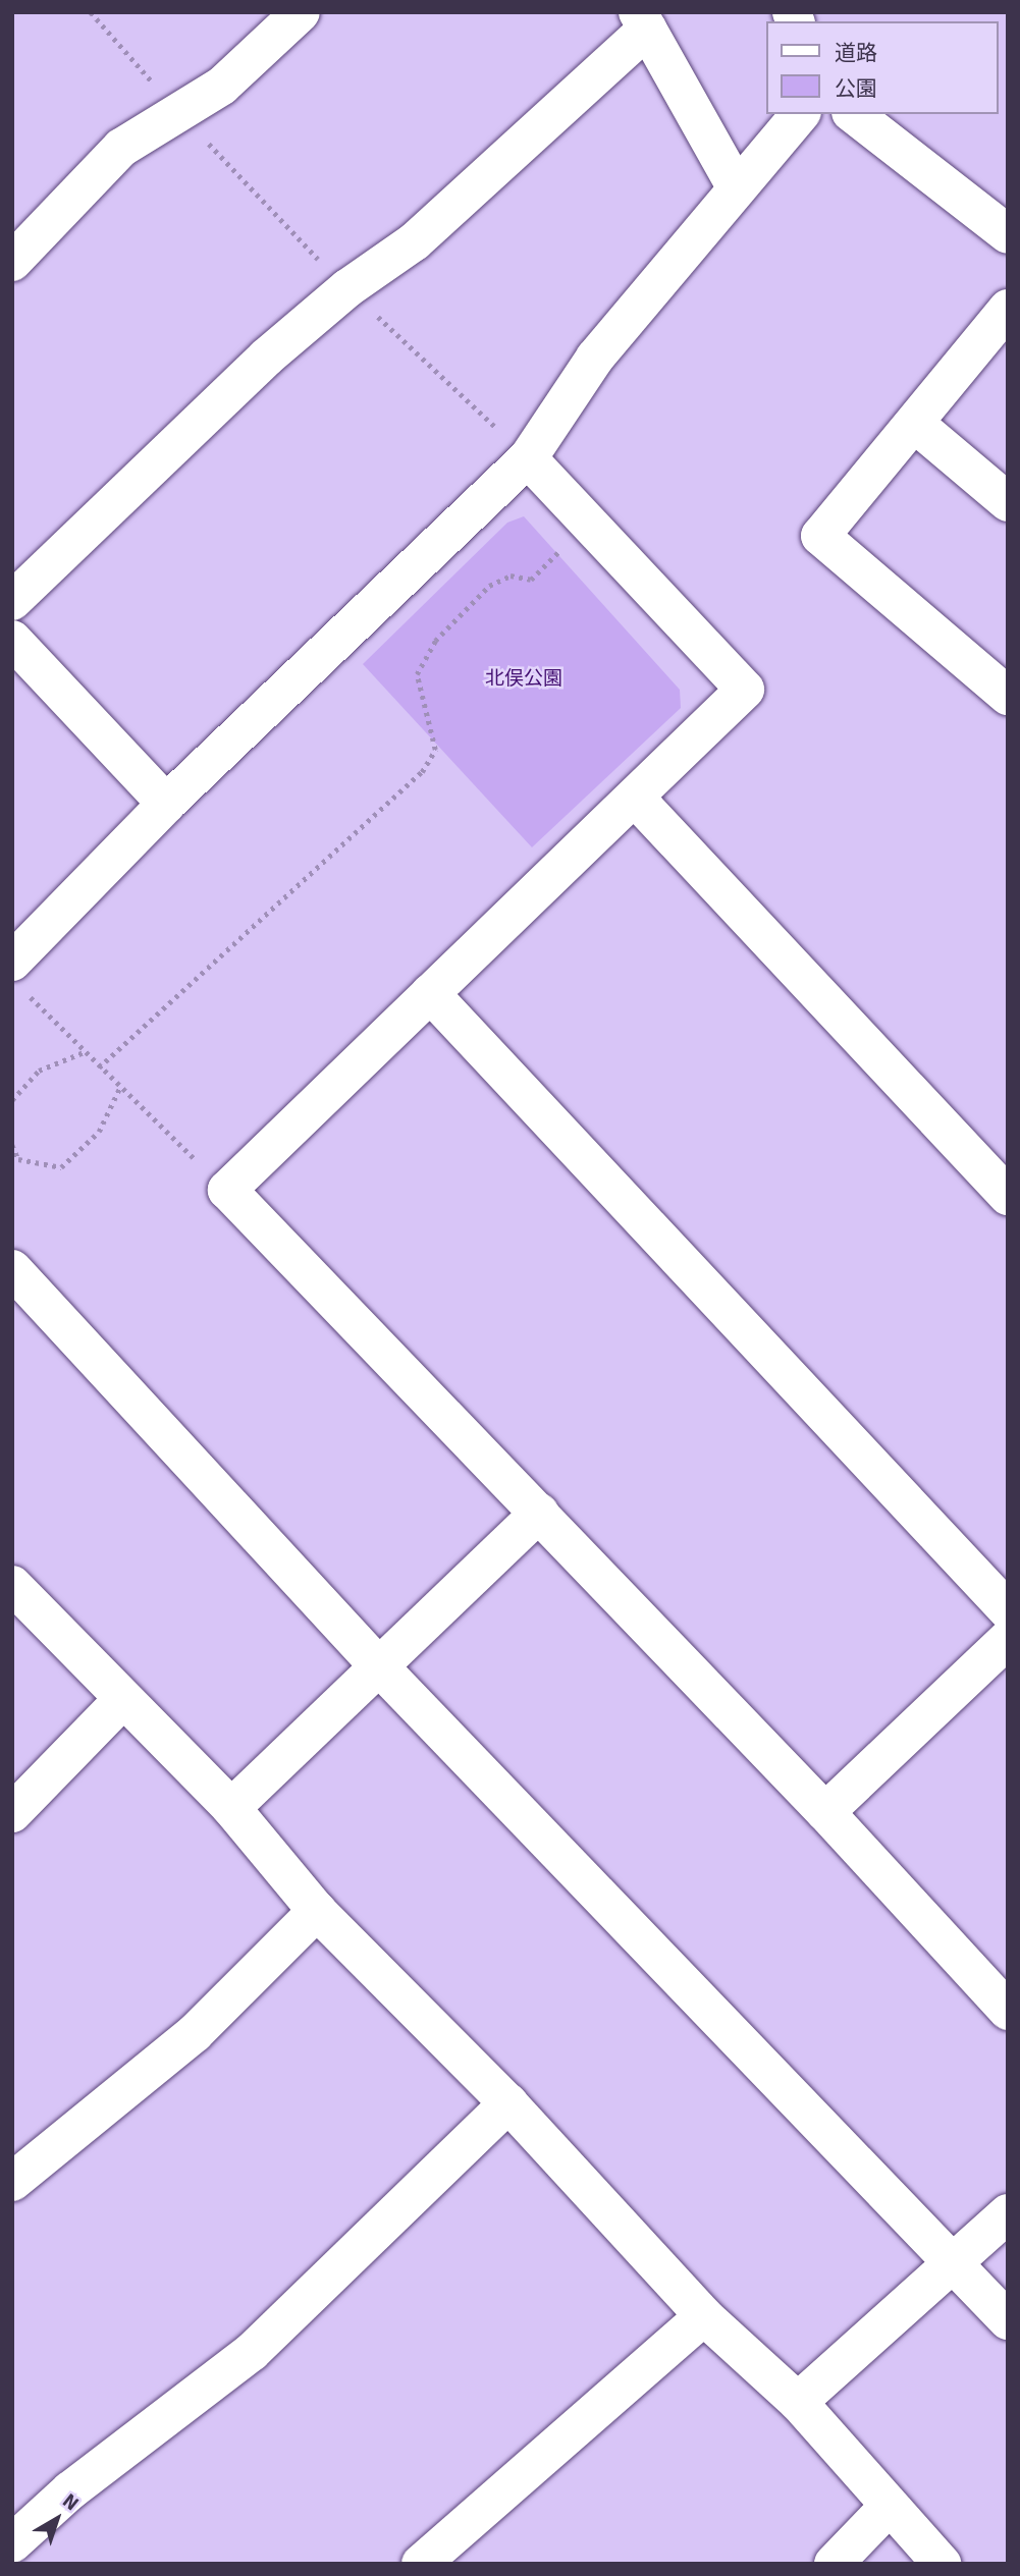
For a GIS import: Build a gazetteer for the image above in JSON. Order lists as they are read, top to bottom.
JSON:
{
  "parks": ["北俣公園"],
  "legend": ["道路", "公園"],
  "north": "top right"
}
